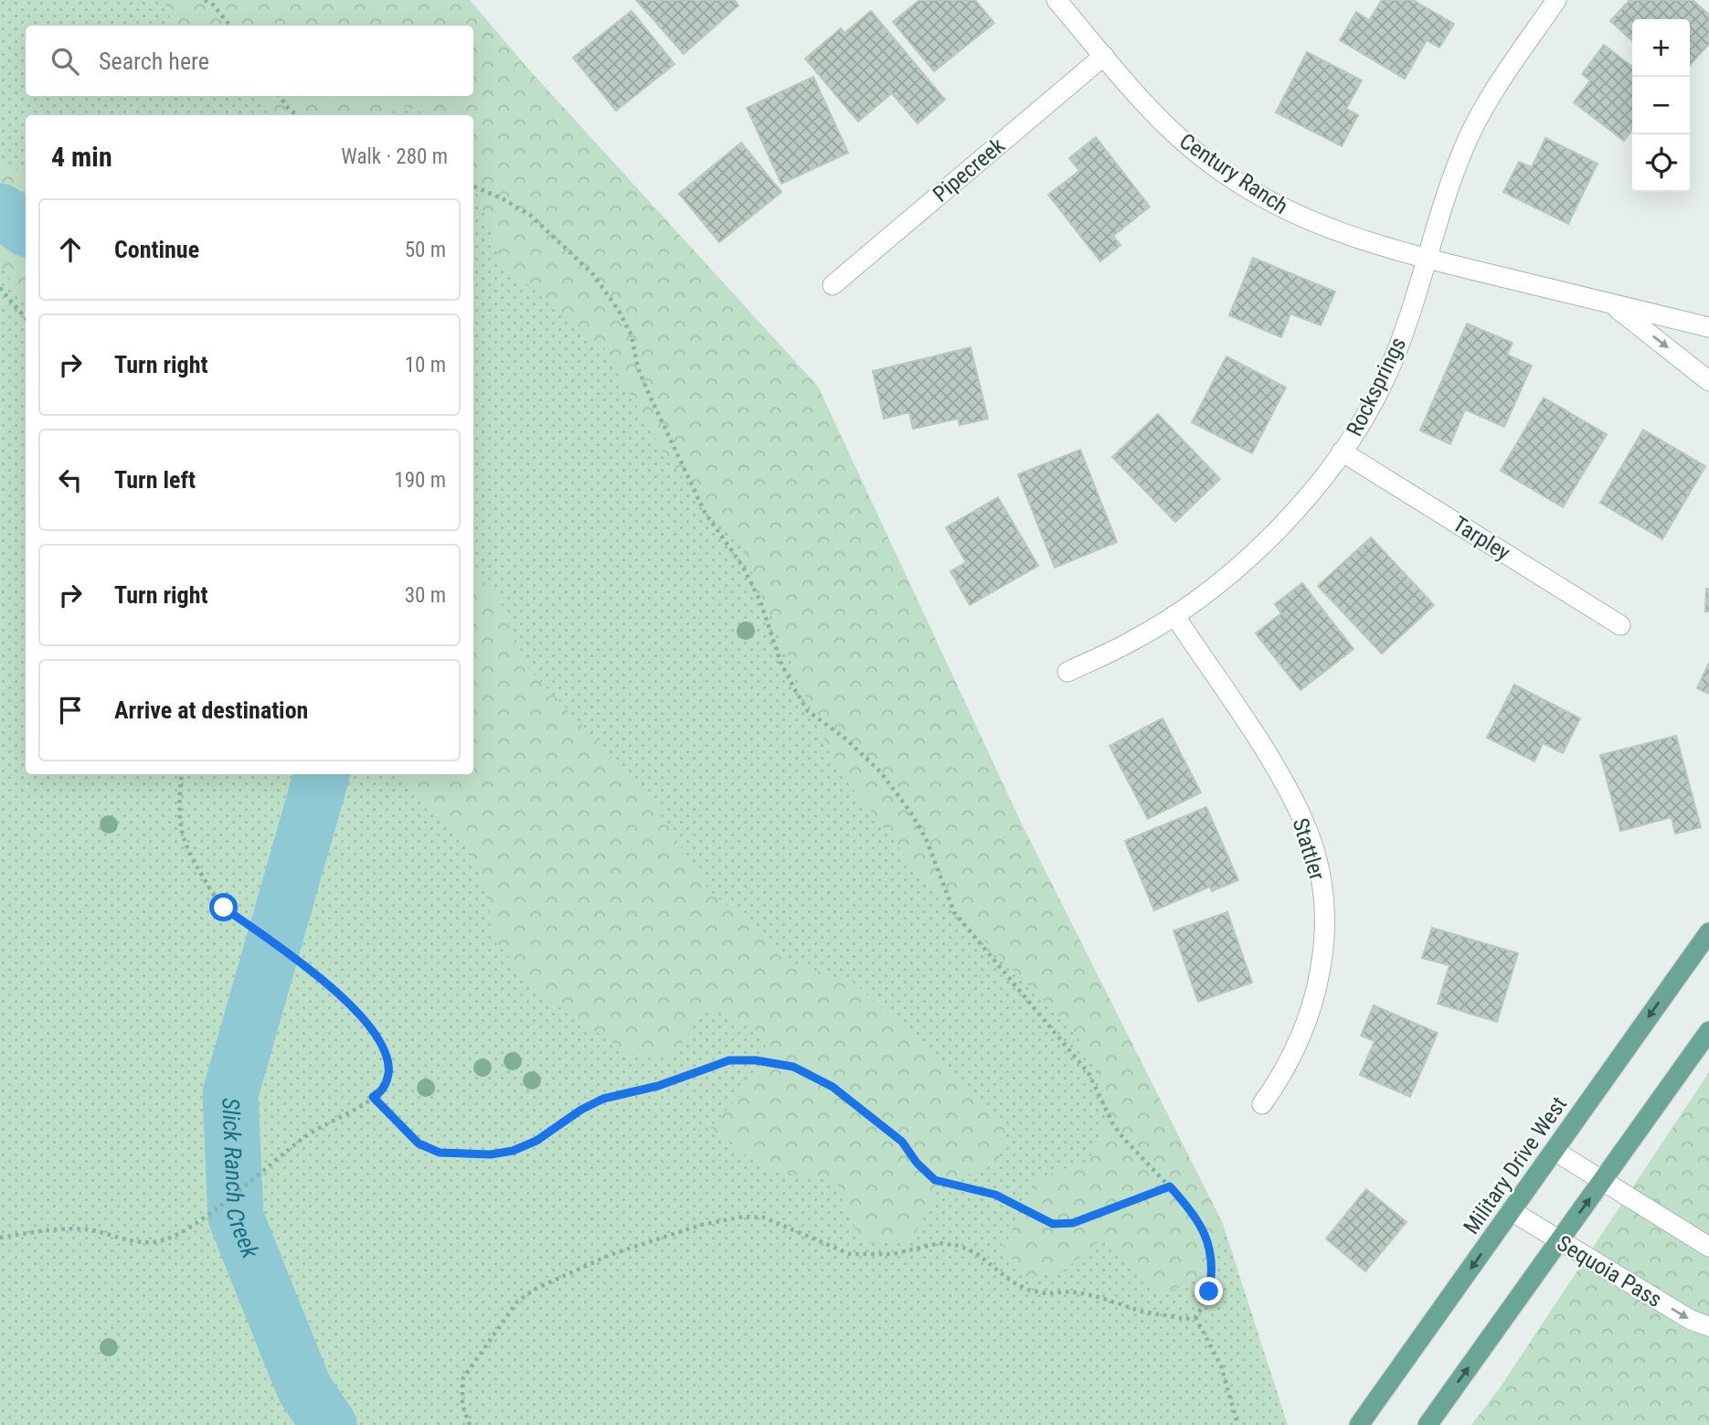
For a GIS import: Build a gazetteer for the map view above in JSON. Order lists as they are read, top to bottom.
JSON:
{
  "streets": {
    "main road": ["Military Drive West"],
    "street": [
      "Pipecreek",
      "Century Ranch",
      "Rocksprings",
      "Tarpley",
      "Stattler",
      "Sequoia Pass"
    ]
  },
  "crossings": [
    ["Pipecreek", "Century Ranch"],
    ["Century Ranch", "Rocksprings"],
    ["Rocksprings", "Tarpley"],
    ["Rocksprings", "Stattler"],
    ["Military Drive West", "Sequoia Pass"]
  ],
  "water": ["Slick Ranch Creek"],
  "page": {
    "map_buttons": ["+", "−"],
    "search": "Search here",
    "heading": ["4 min", "Walk · 280 m"],
    "list": [
      ["Continue", "50 m"],
      ["Turn right", "10 m"],
      ["Turn left", "190 m"],
      ["Turn right", "30 m"],
      "Arrive at destination"
    ]
  }
}
